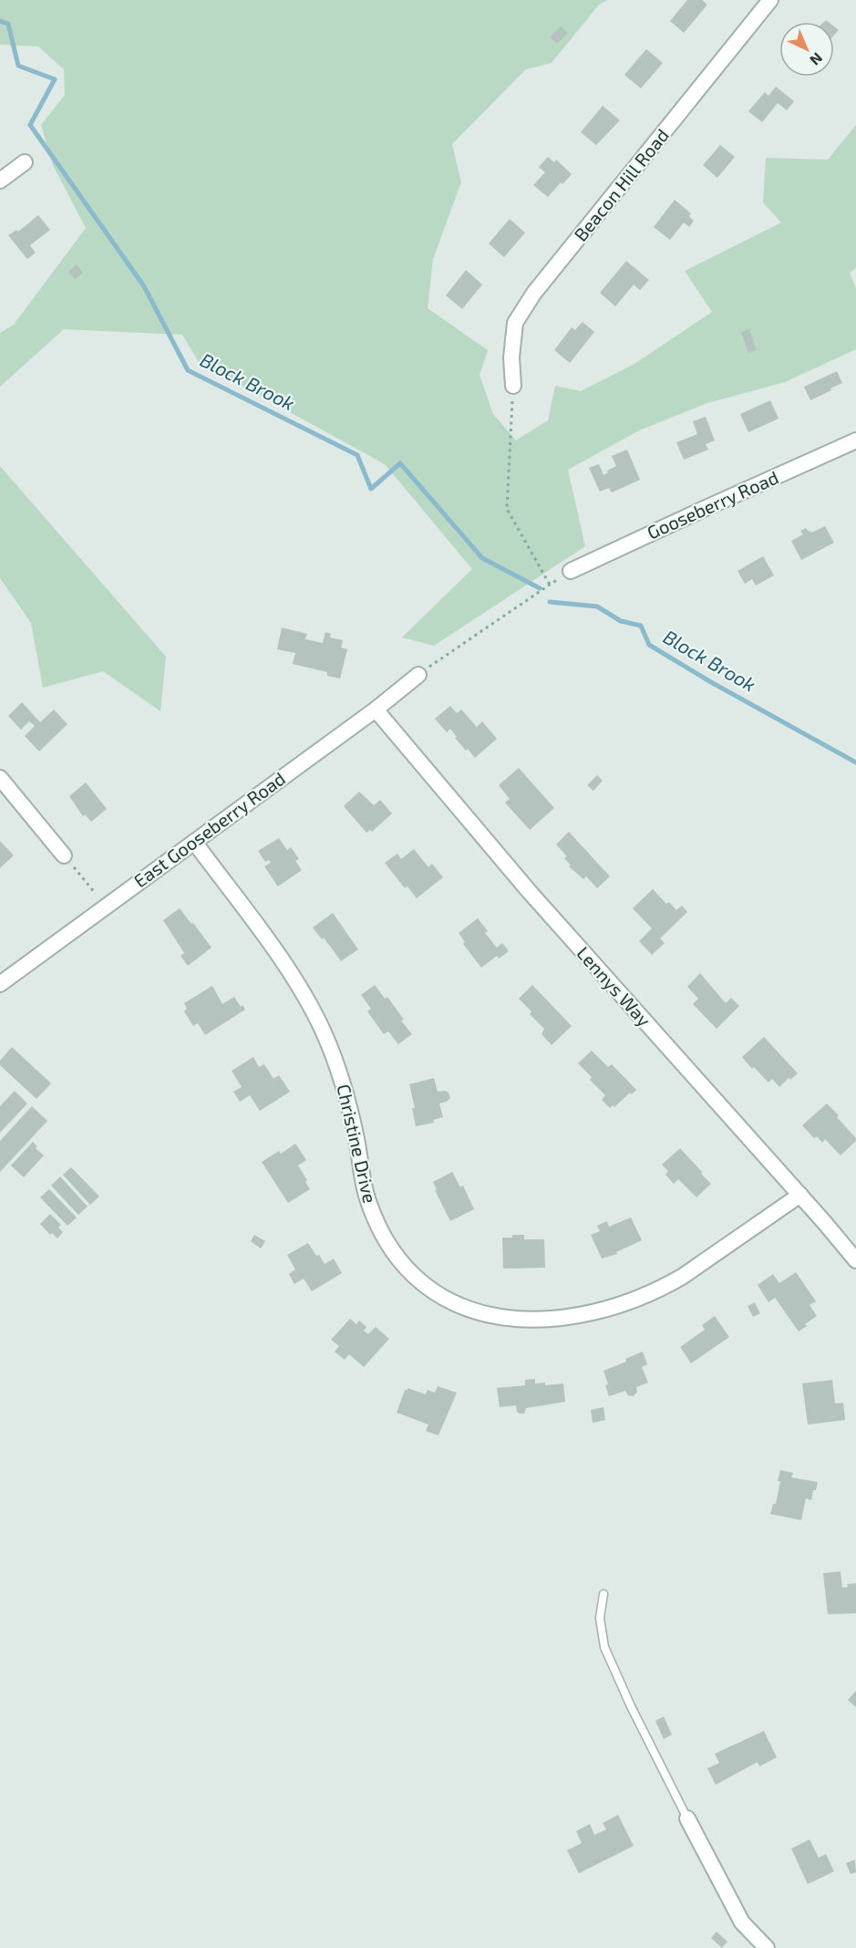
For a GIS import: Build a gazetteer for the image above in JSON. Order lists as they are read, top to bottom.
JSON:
{
  "streets": {
    "street": [
      "Beacon Hill Road",
      "Gooseberry Road",
      "East Gooseberry Road",
      "Lennys Way",
      "Christine Drive"
    ]
  },
  "crossings": [
    ["East Gooseberry Road", "Lennys Way"],
    ["East Gooseberry Road", "Christine Drive"],
    ["Lennys Way", "Christine Drive"]
  ],
  "water": ["Block Brook"],
  "north": "bottom right"
}
